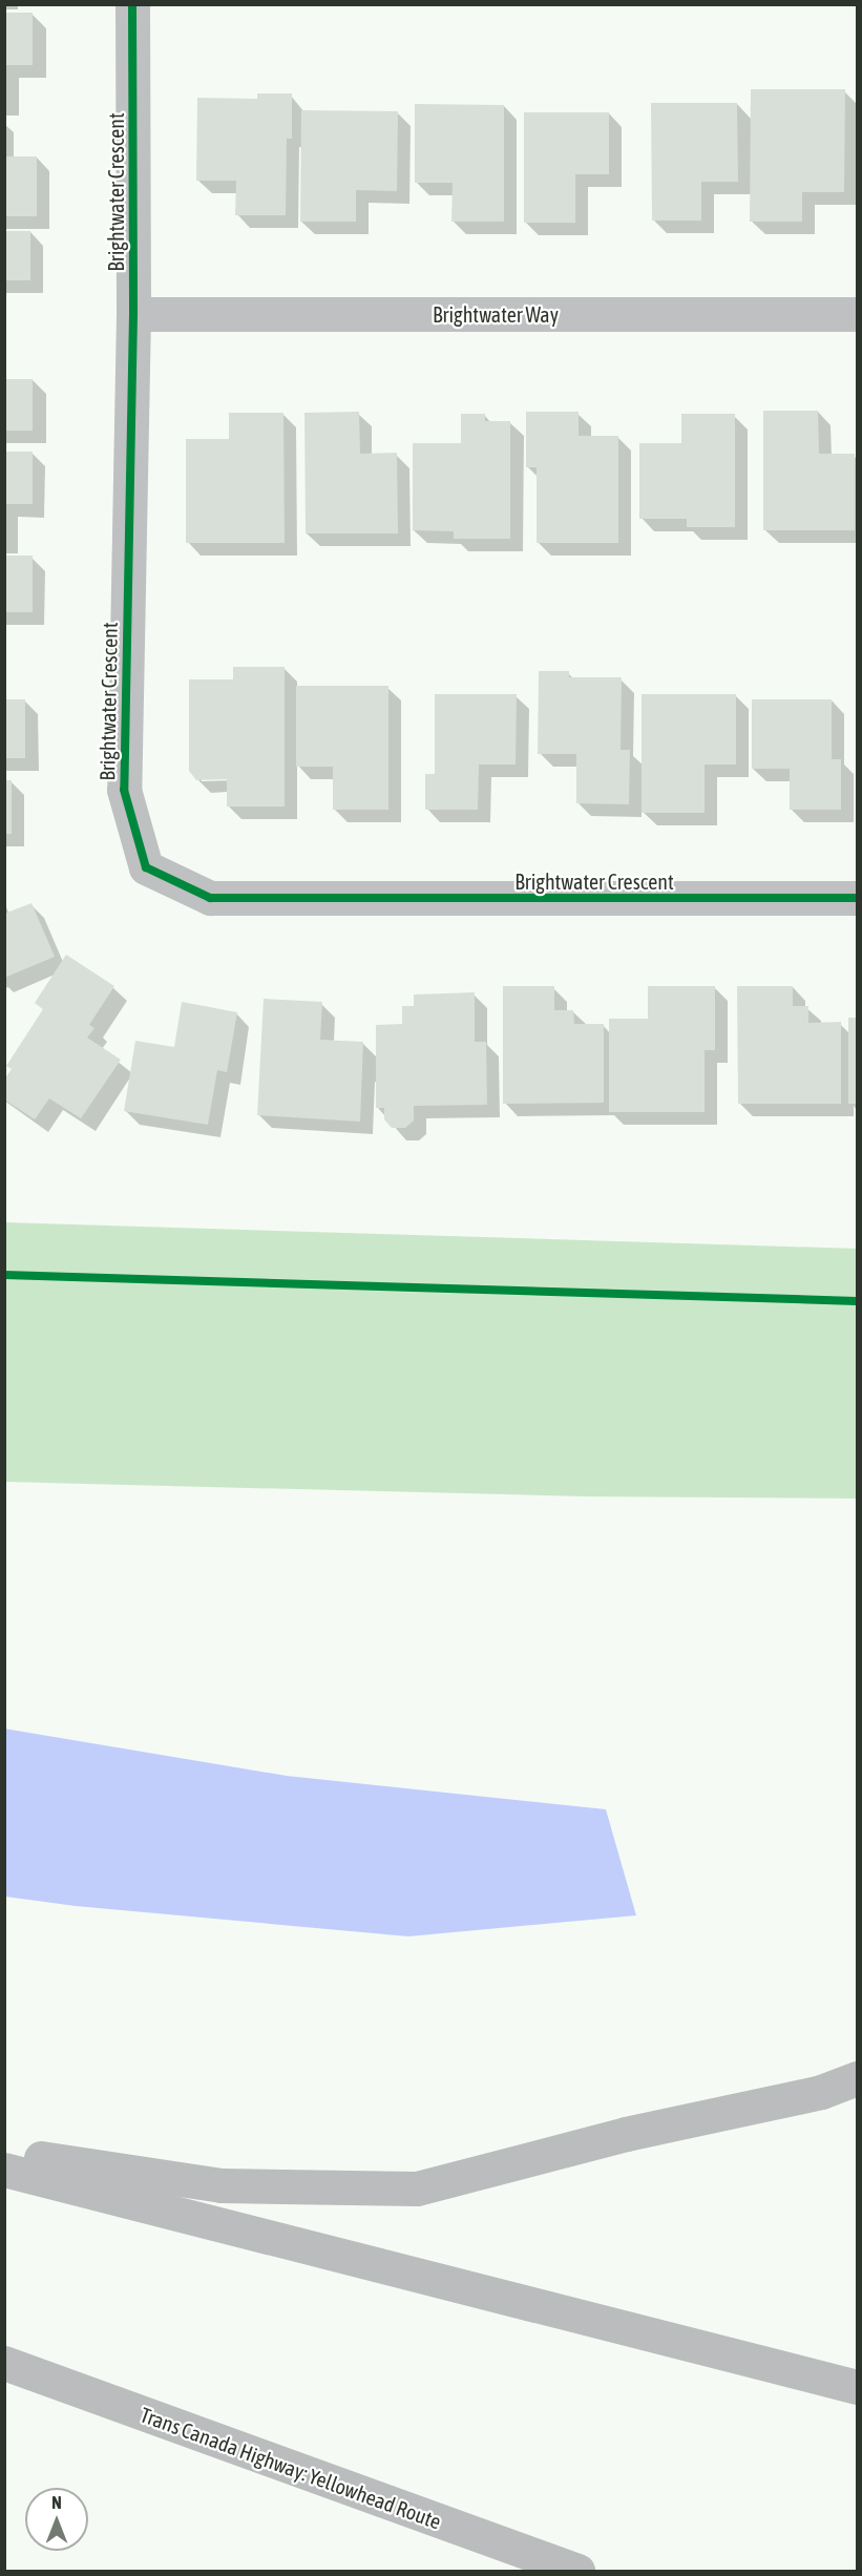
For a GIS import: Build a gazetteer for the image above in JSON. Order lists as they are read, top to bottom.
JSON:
{
  "streets": {
    "highway": ["Trans Canada Highway: Yellowhead Route"],
    "street": ["Brightwater Crescent", "Brightwater Way"]
  },
  "crossings": [
    ["Brightwater Crescent", "Brightwater Way"]
  ],
  "north": "top"
}
